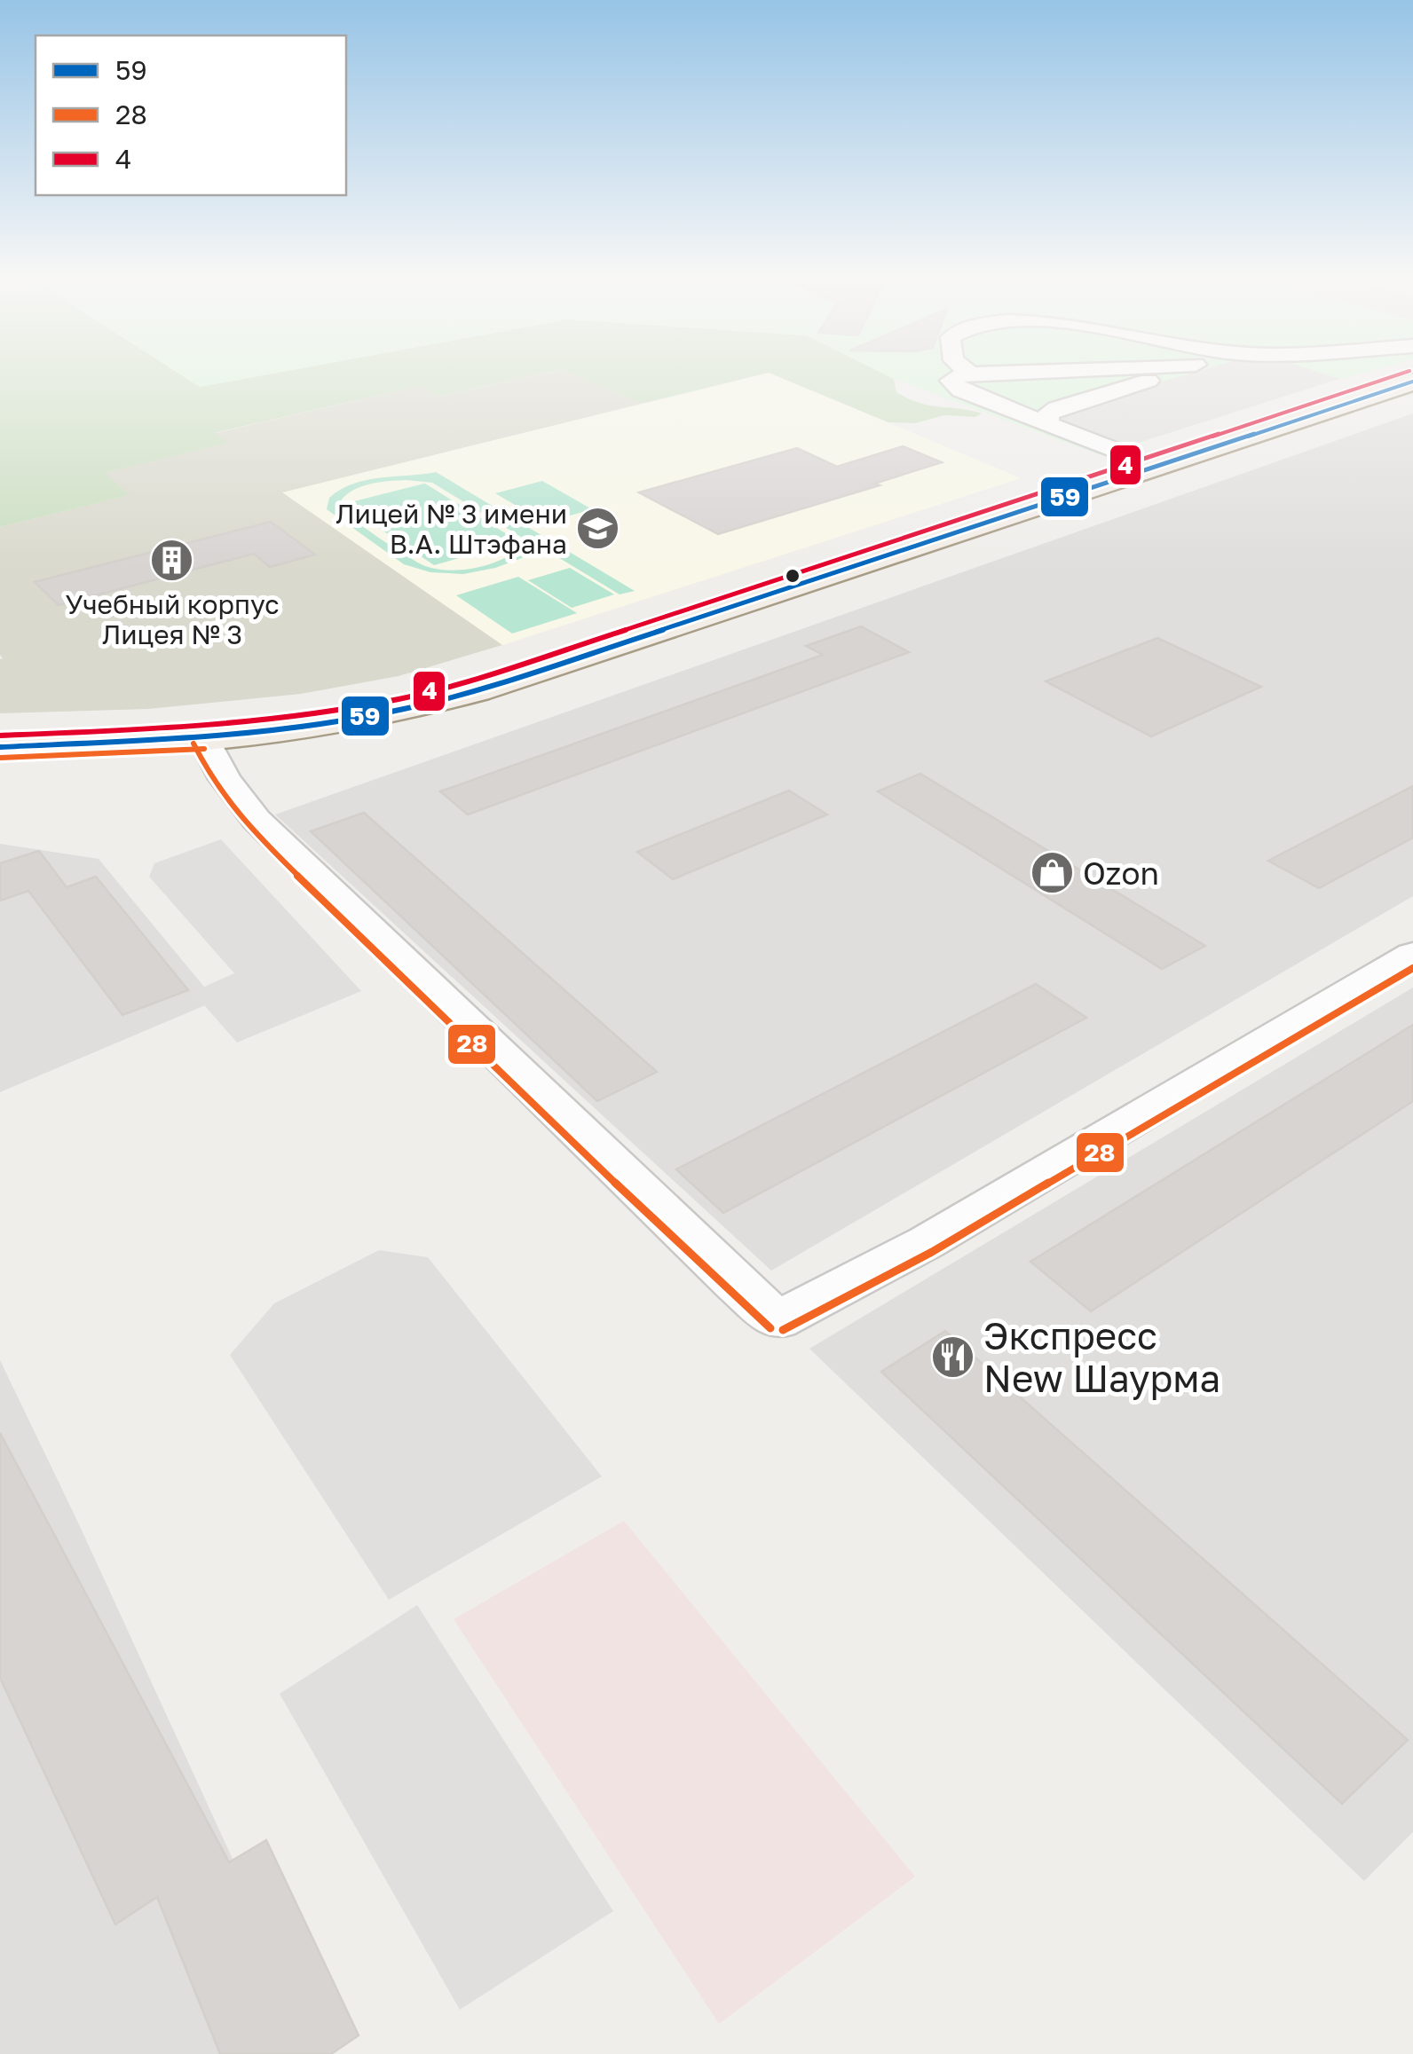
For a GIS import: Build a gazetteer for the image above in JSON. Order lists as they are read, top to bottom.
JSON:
{
  "places": {
    "school or university": ["Лицей № 3 имени В.А. Штэфана"],
    "building": ["Учебный корпус Лицея № 3"],
    "shop": ["Ozon"],
    "restaurant": ["Экспресс New Шаурма"]
  },
  "lines": ["transit line 4", "transit line 59", "transit line 28"],
  "legend": ["59", "28", "4"]
}
